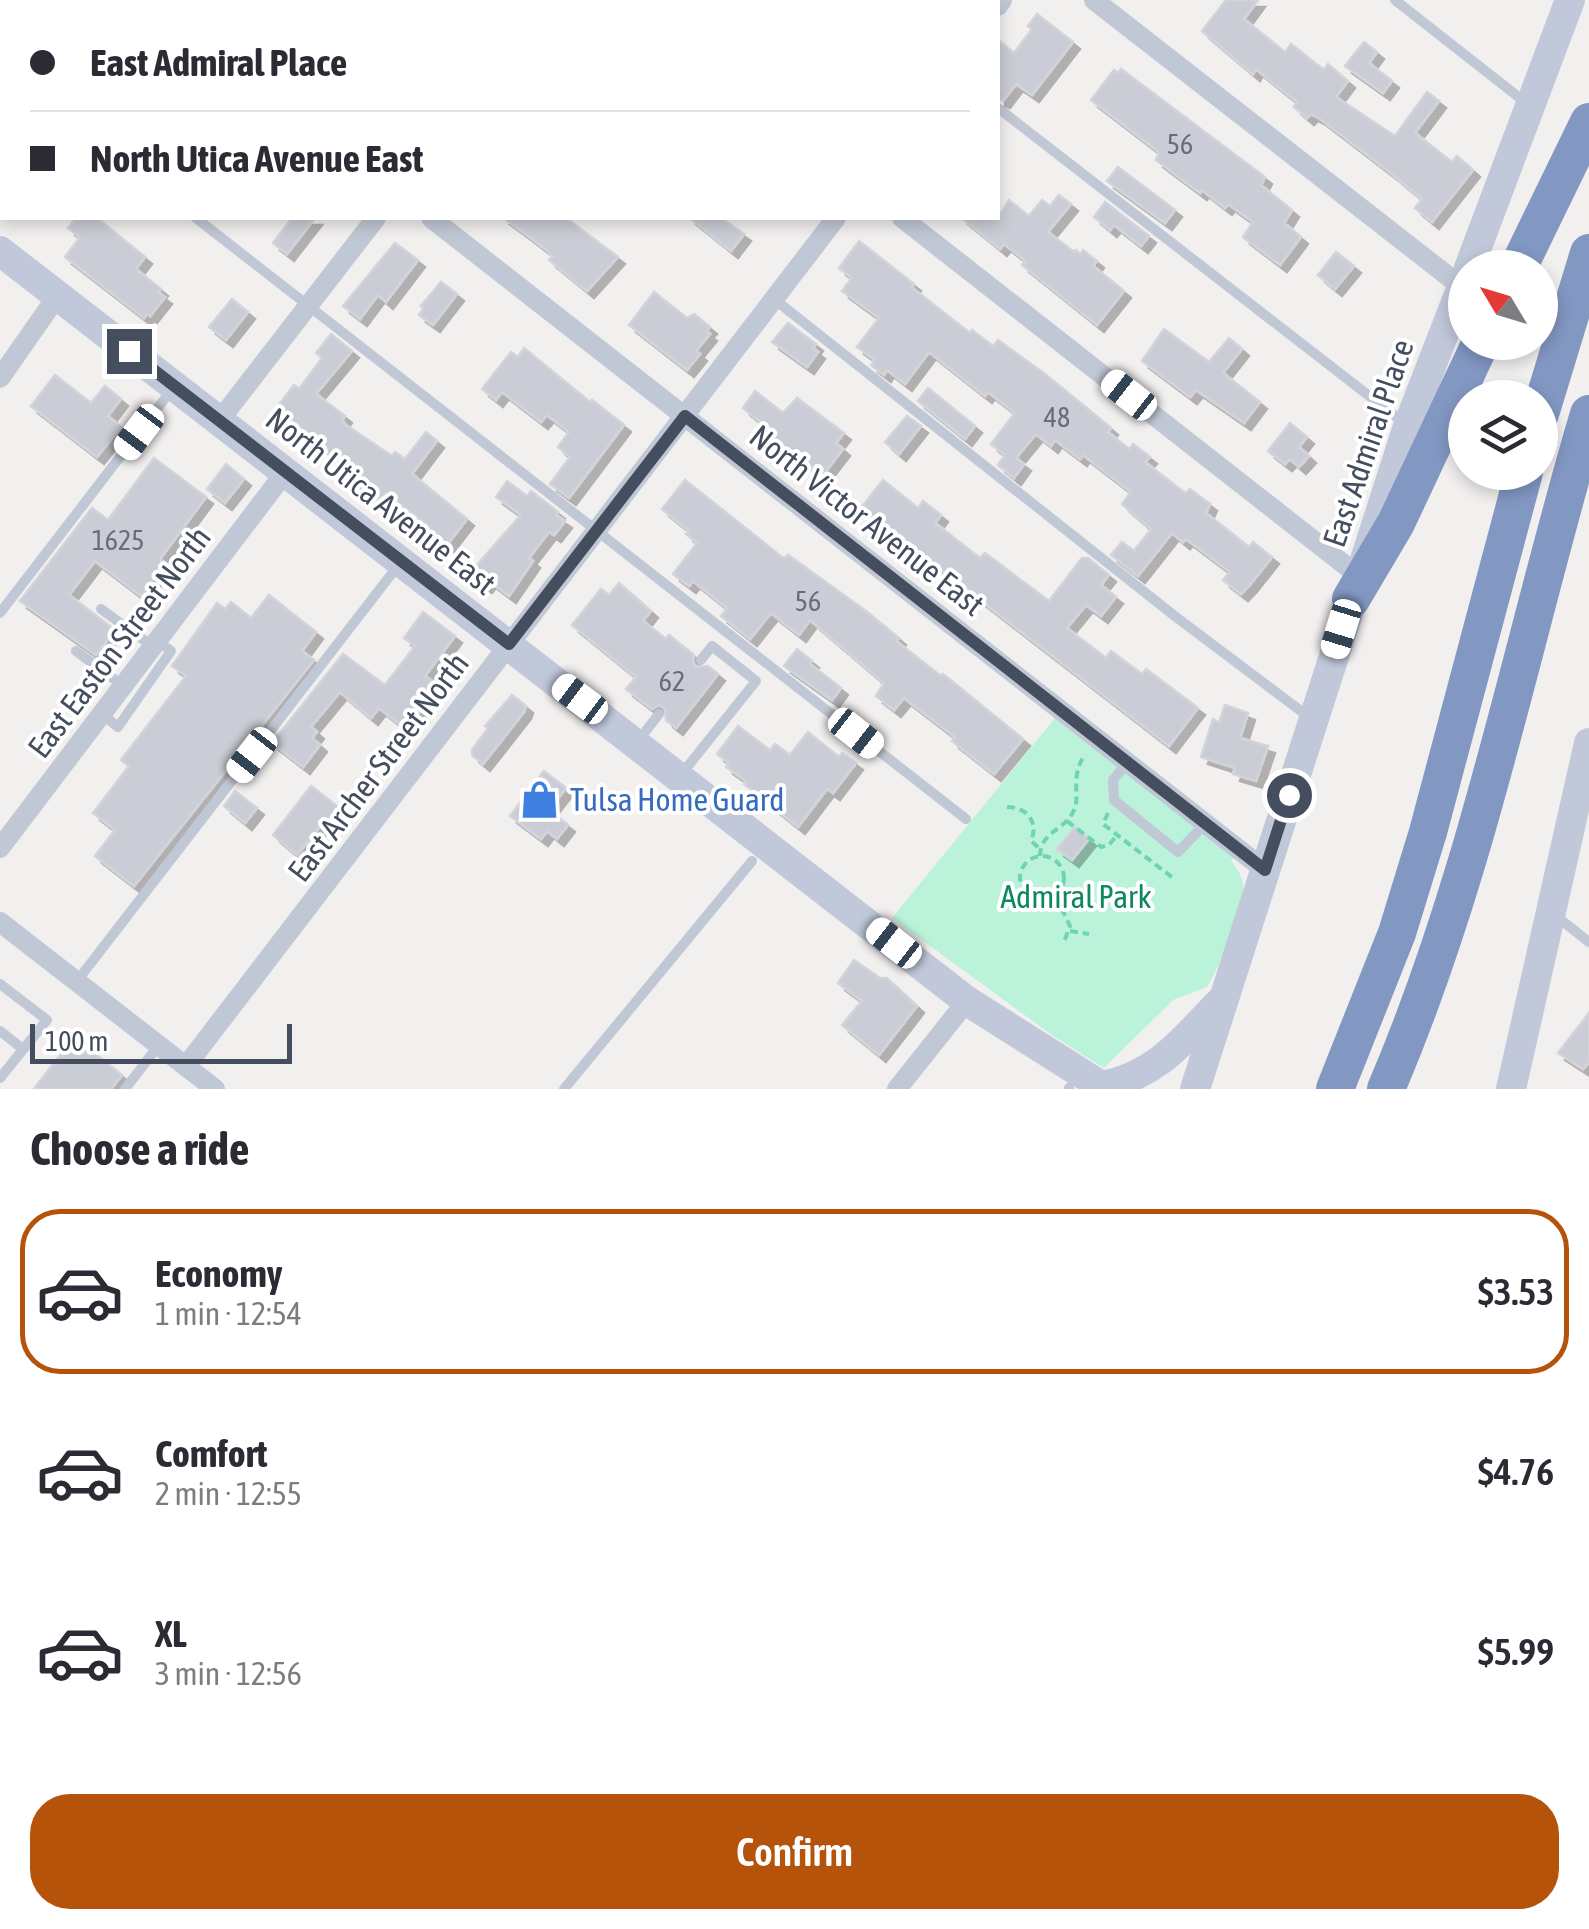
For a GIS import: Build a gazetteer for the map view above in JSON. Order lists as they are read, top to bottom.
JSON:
{
  "streets": {
    "main road": ["East Admiral Place", "North Utica Avenue East"],
    "street": ["North Victor Avenue East", "East Easton Street North", "East Archer Street North"]
  },
  "crossings": [
    ["East Admiral Place", "North Victor Avenue East"],
    ["North Utica Avenue East", "East Easton Street North"],
    ["North Utica Avenue East", "East Archer Street North"],
    ["North Victor Avenue East", "East Archer Street North"]
  ],
  "parks": ["Admiral Park"],
  "places": {
    "shop": ["Tulsa Home Guard"]
  },
  "house_numbers": [
    "56",
    "48",
    "1625",
    "56",
    "62"
  ],
  "scale_bar": "100 m",
  "north": "top left",
  "page": {
    "banner": ["East Admiral Place", "North Utica Avenue East"],
    "scale": "100 m",
    "heading": "Choose a ride",
    "list": [
      {
        "name": "Economy",
        "note": "1 min · 12:54",
        "value": "$3.53"
      },
      {
        "name": "Comfort",
        "note": "2 min · 12:55",
        "value": "$4.76"
      },
      {
        "name": "XL",
        "note": "3 min · 12:56",
        "value": "$5.99"
      }
    ],
    "buttons": "Confirm"
  }
}
